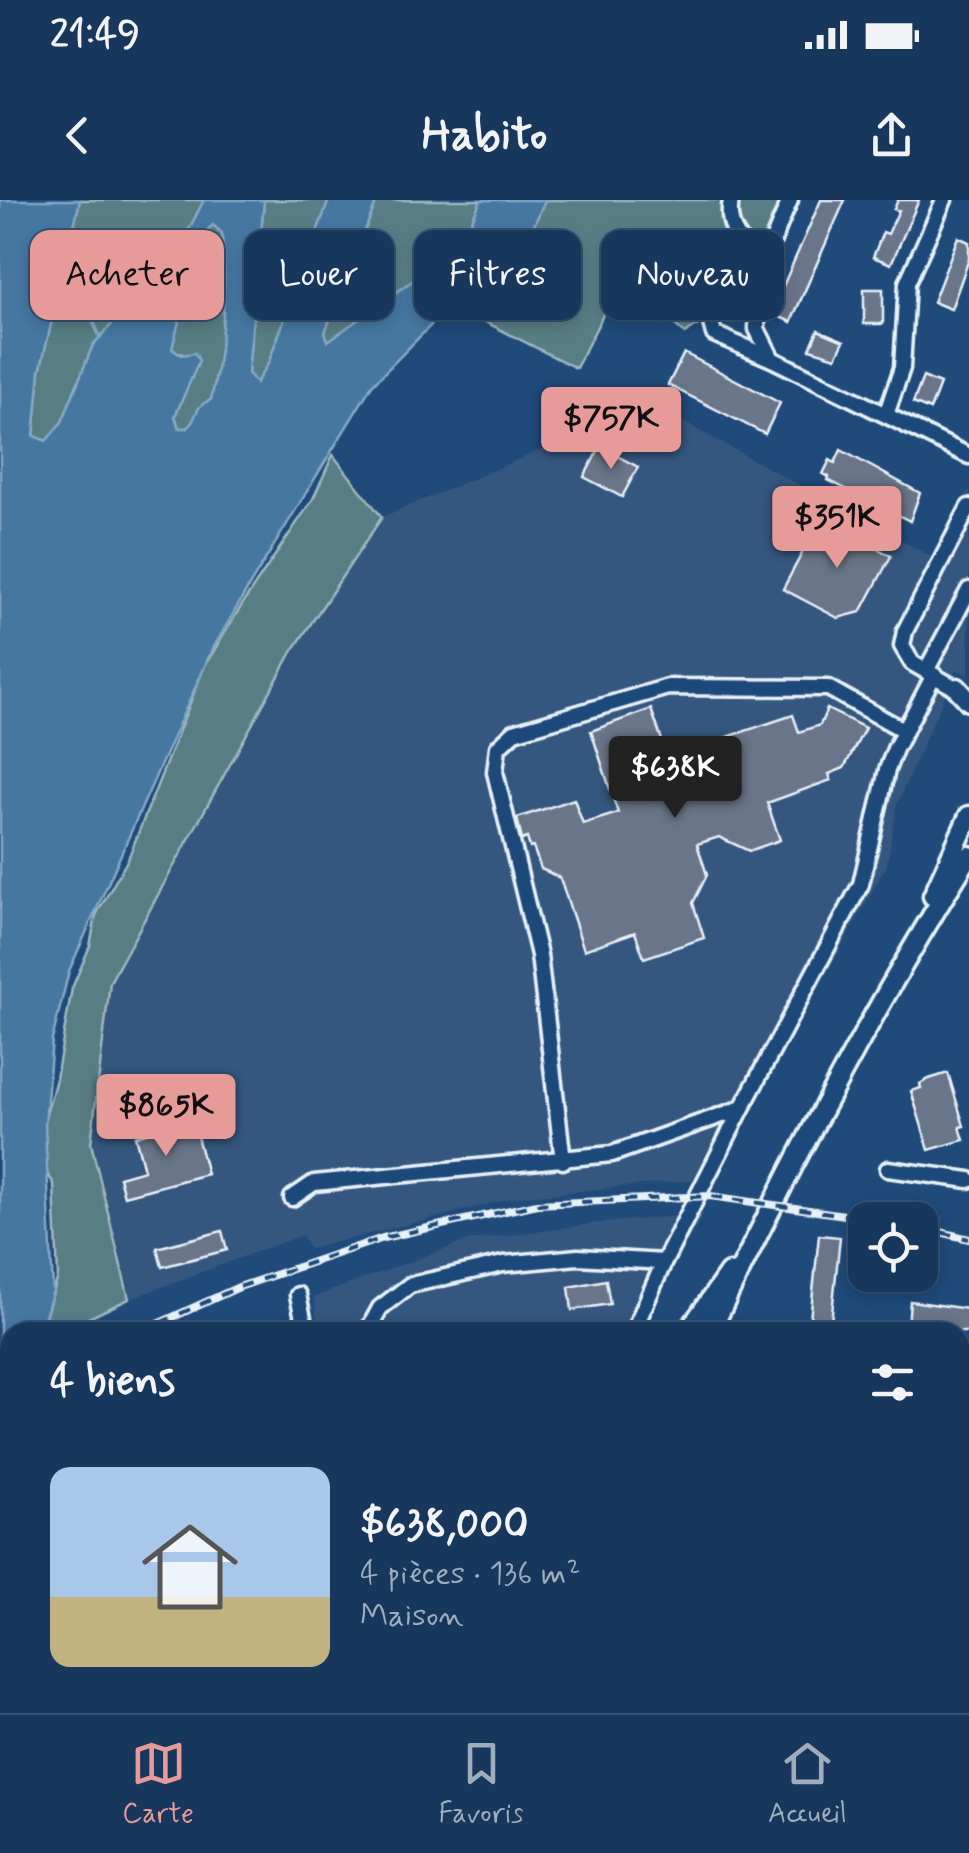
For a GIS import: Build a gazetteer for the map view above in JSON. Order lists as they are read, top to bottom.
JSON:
{
  "page": {
    "status": "21:49",
    "header": "Habito",
    "chip": [
      "Acheter",
      "Louer",
      "Filtres",
      "Nouveau"
    ],
    "price": [
      "$757K",
      "$351K",
      "$638K",
      "$865K"
    ],
    "heading": "4 biens",
    "list": [
      {
        "name": "$638,000",
        "note": "4 pièces · 136 m² · Maison"
      }
    ],
    "tabs": ["Carte", "Favoris", "Accueil"]
  }
}
